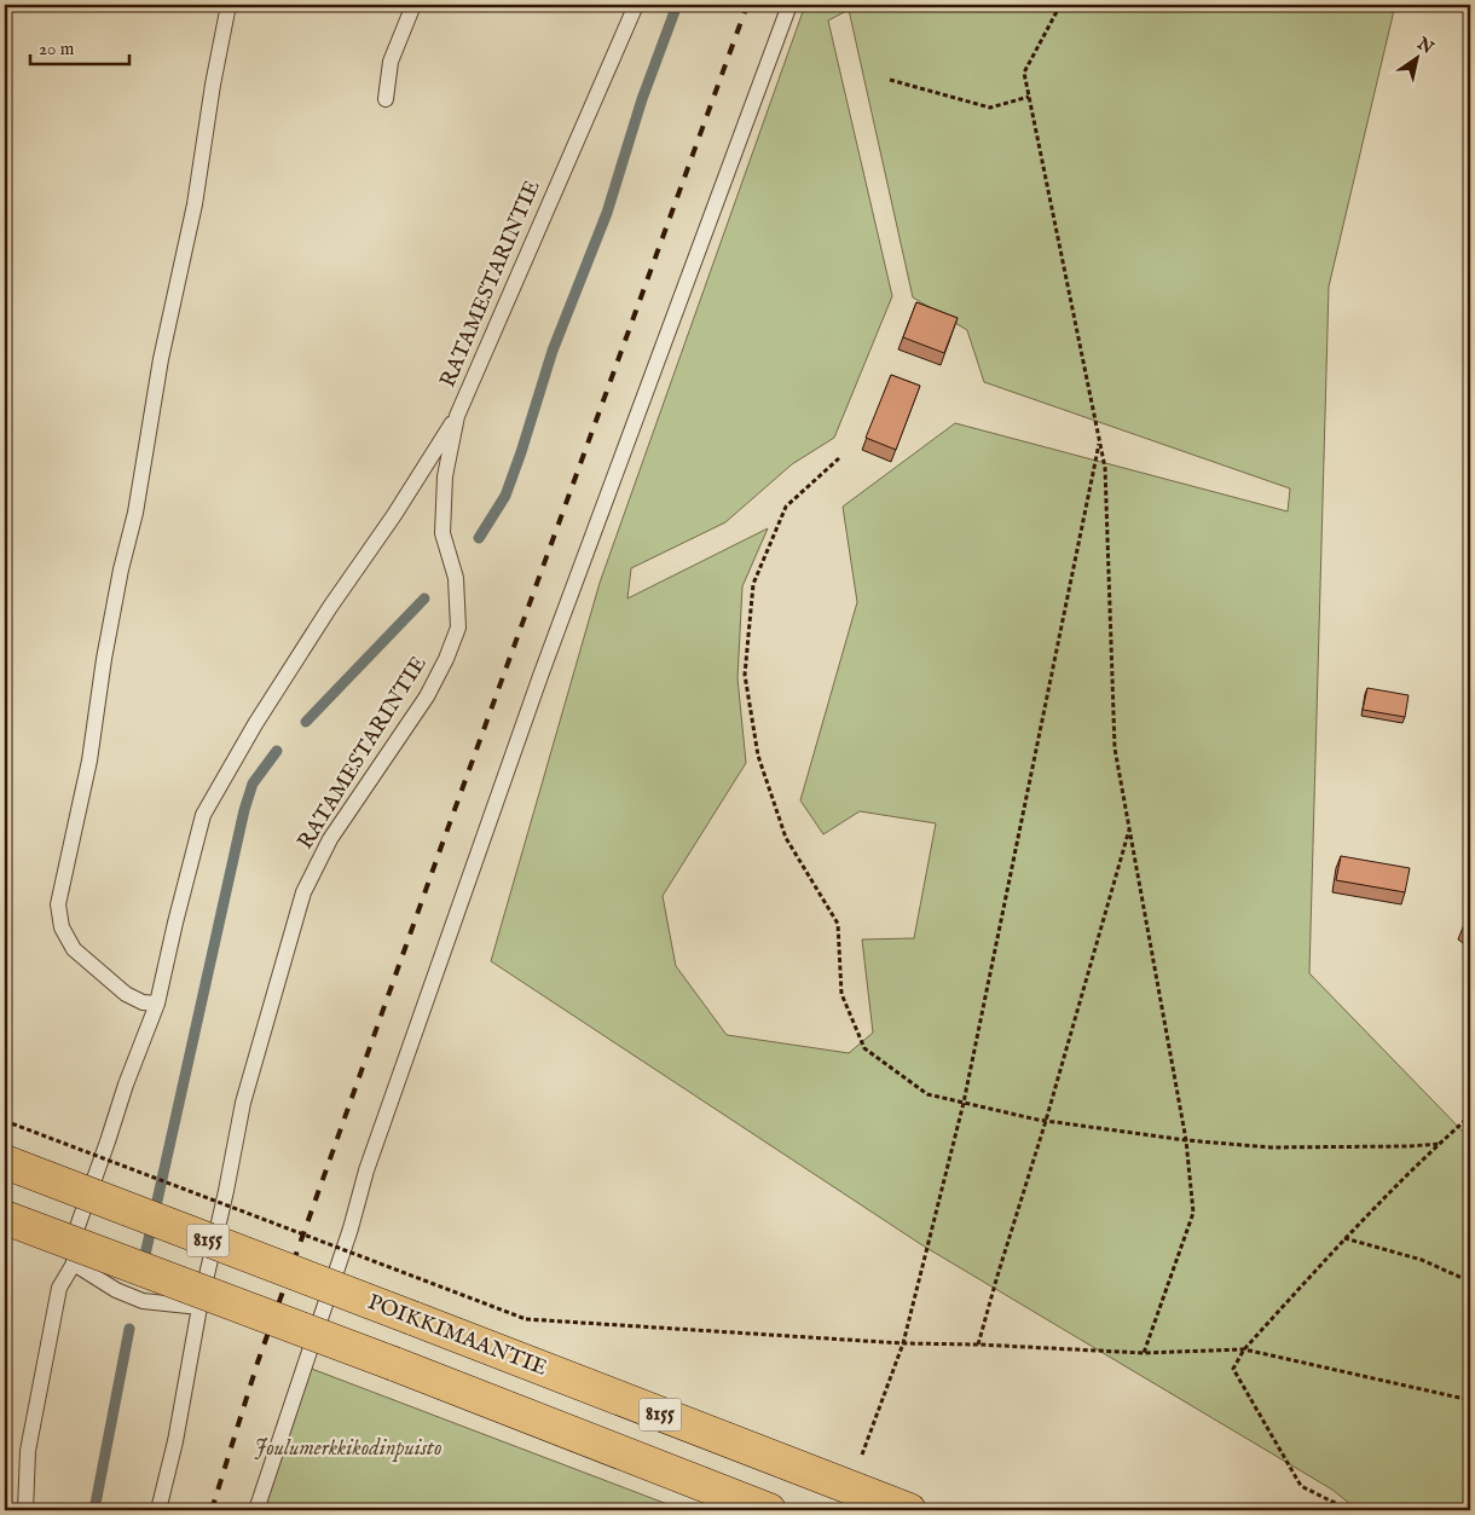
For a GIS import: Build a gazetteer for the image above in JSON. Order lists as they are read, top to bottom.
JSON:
{
  "streets": {
    "main road": ["8155", "POIKKIMAANTIE"],
    "lane": ["RATAMESTARINTIE"]
  },
  "parks": ["Joulumerkkikodinpuisto"],
  "scale_bar": "20 m",
  "north": "top right"
}
